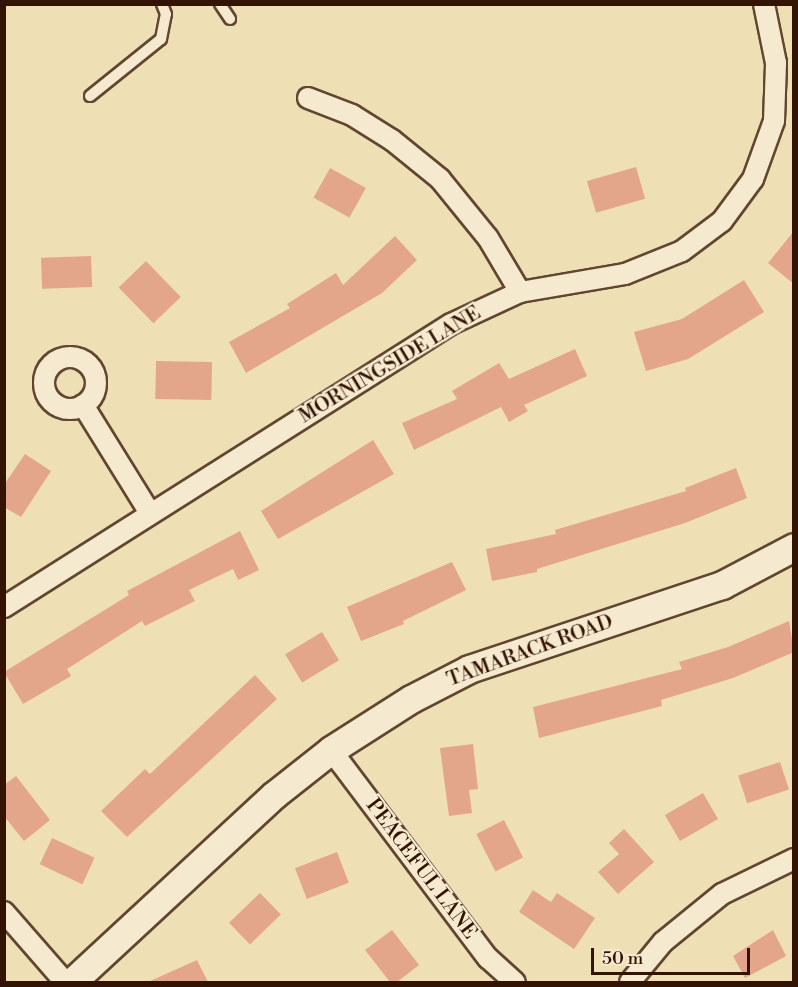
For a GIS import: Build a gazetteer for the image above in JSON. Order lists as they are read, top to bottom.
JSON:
{
  "streets": {
    "street": ["MORNINGSIDE LANE", "TAMARACK ROAD", "PEACEFUL LANE"]
  },
  "crossings": [
    ["TAMARACK ROAD", "PEACEFUL LANE"]
  ],
  "scale_bar": "50 m"
}
